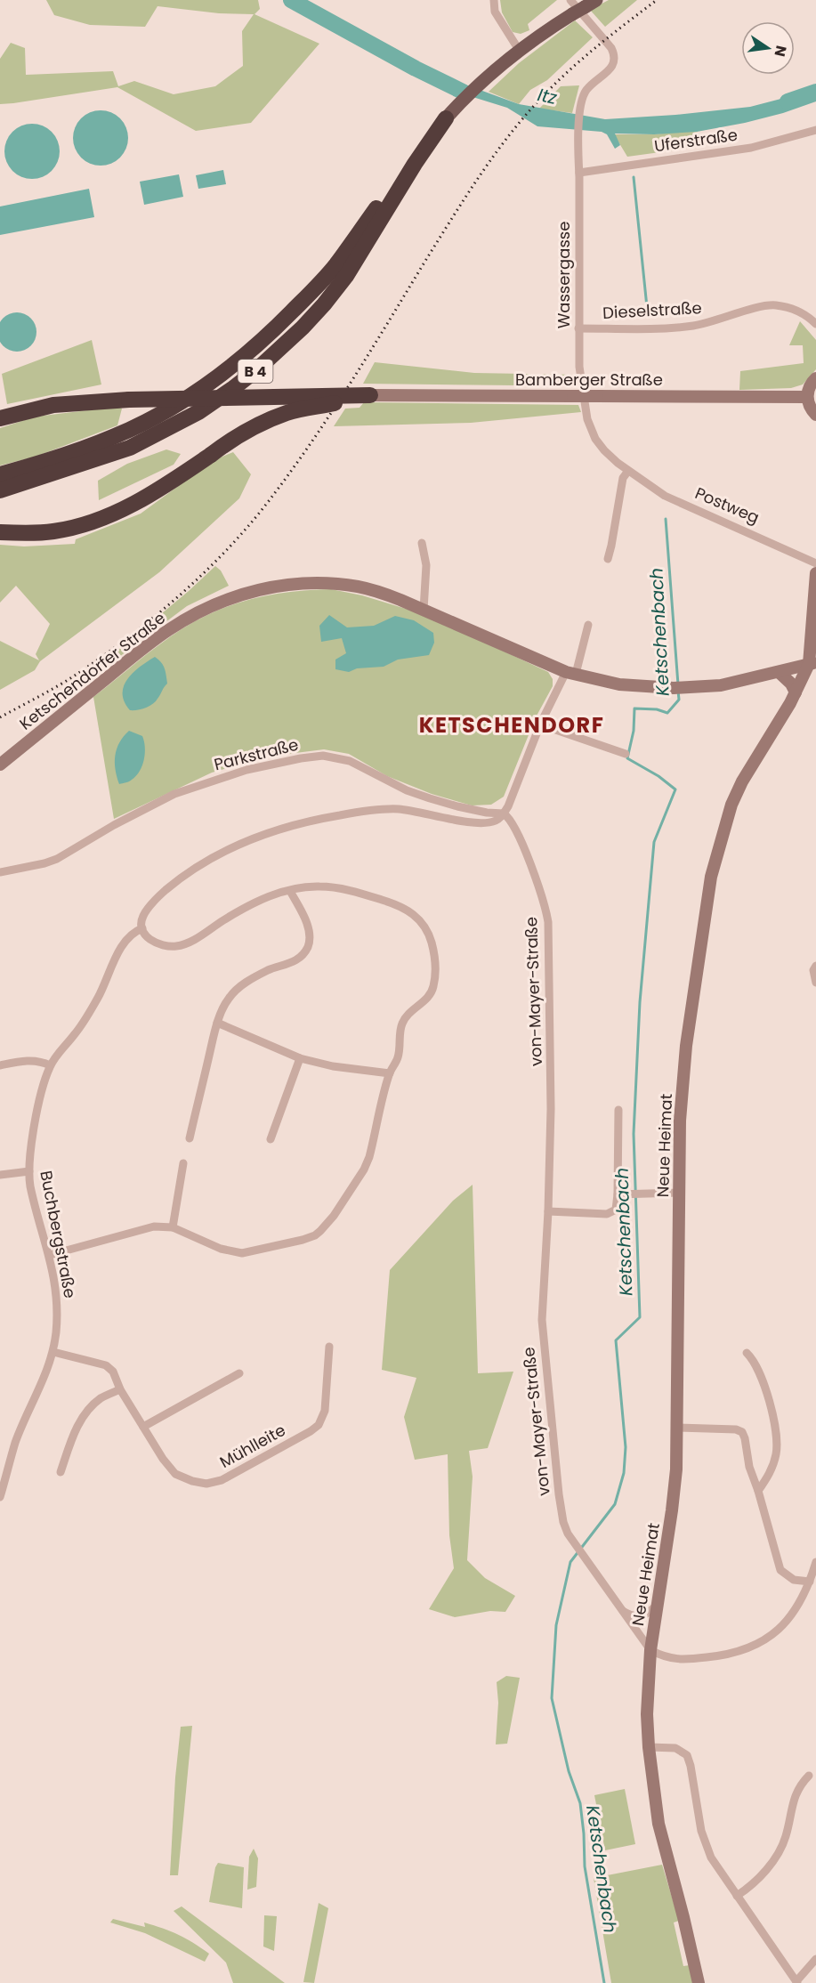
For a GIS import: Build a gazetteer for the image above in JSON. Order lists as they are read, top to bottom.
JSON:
{
  "streets": {
    "highway": ["B 4"],
    "street": [
      "Uferstraße",
      "Wassergasse",
      "Dieselstraße",
      "Bamberger Straße",
      "Postweg",
      "Ketschendorfer Straße",
      "Parkstraße",
      "von-Mayer-Straße",
      "Neue Heimat",
      "Buchbergstraße",
      "Mühlleite"
    ]
  },
  "crossings": [
    ["Uferstraße", "Wassergasse"],
    ["Wassergasse", "Dieselstraße"],
    ["Wassergasse", "Postweg"],
    ["Ketschendorfer Straße", "Neue Heimat"],
    ["Parkstraße", "von-Mayer-Straße"],
    ["Parkstraße", "Buchbergstraße"],
    ["von-Mayer-Straße", "Neue Heimat"],
    ["von-Mayer-Straße", "Buchbergstraße"],
    ["Buchbergstraße", "Mühlleite"]
  ],
  "districts": ["KETSCHENDORF"],
  "water": ["Itz", "Ketschenbach"],
  "north": "right"
}
